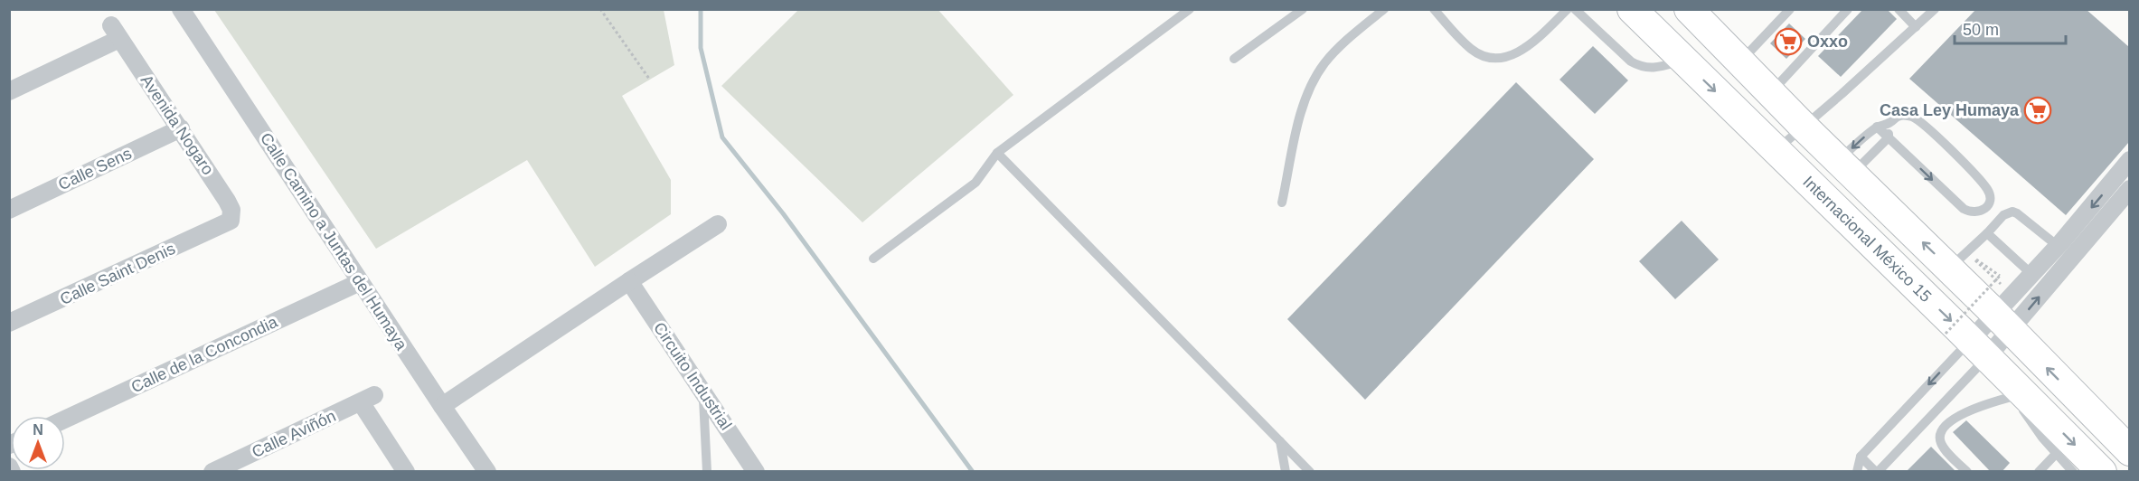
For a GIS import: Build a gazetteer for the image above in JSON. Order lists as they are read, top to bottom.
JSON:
{
  "streets": {
    "main road": ["Internacional México 15"],
    "street": [
      "Avenida Nogaro",
      "Calle Sens",
      "Calle Camino a Juntas del Humaya",
      "Calle Saint Denis",
      "Calle de la Concondia",
      "Circuito Industrial",
      "Calle Aviñón"
    ]
  },
  "crossings": [
    ["Avenida Nogaro", "Calle Sens"],
    ["Avenida Nogaro", "Calle Saint Denis"],
    ["Calle Camino a Juntas del Humaya", "Calle de la Concondia"]
  ],
  "places": {
    "supermarket": ["Oxxo", "Casa Ley Humaya"]
  },
  "scale_bar": "50 m",
  "north": "top"
}
